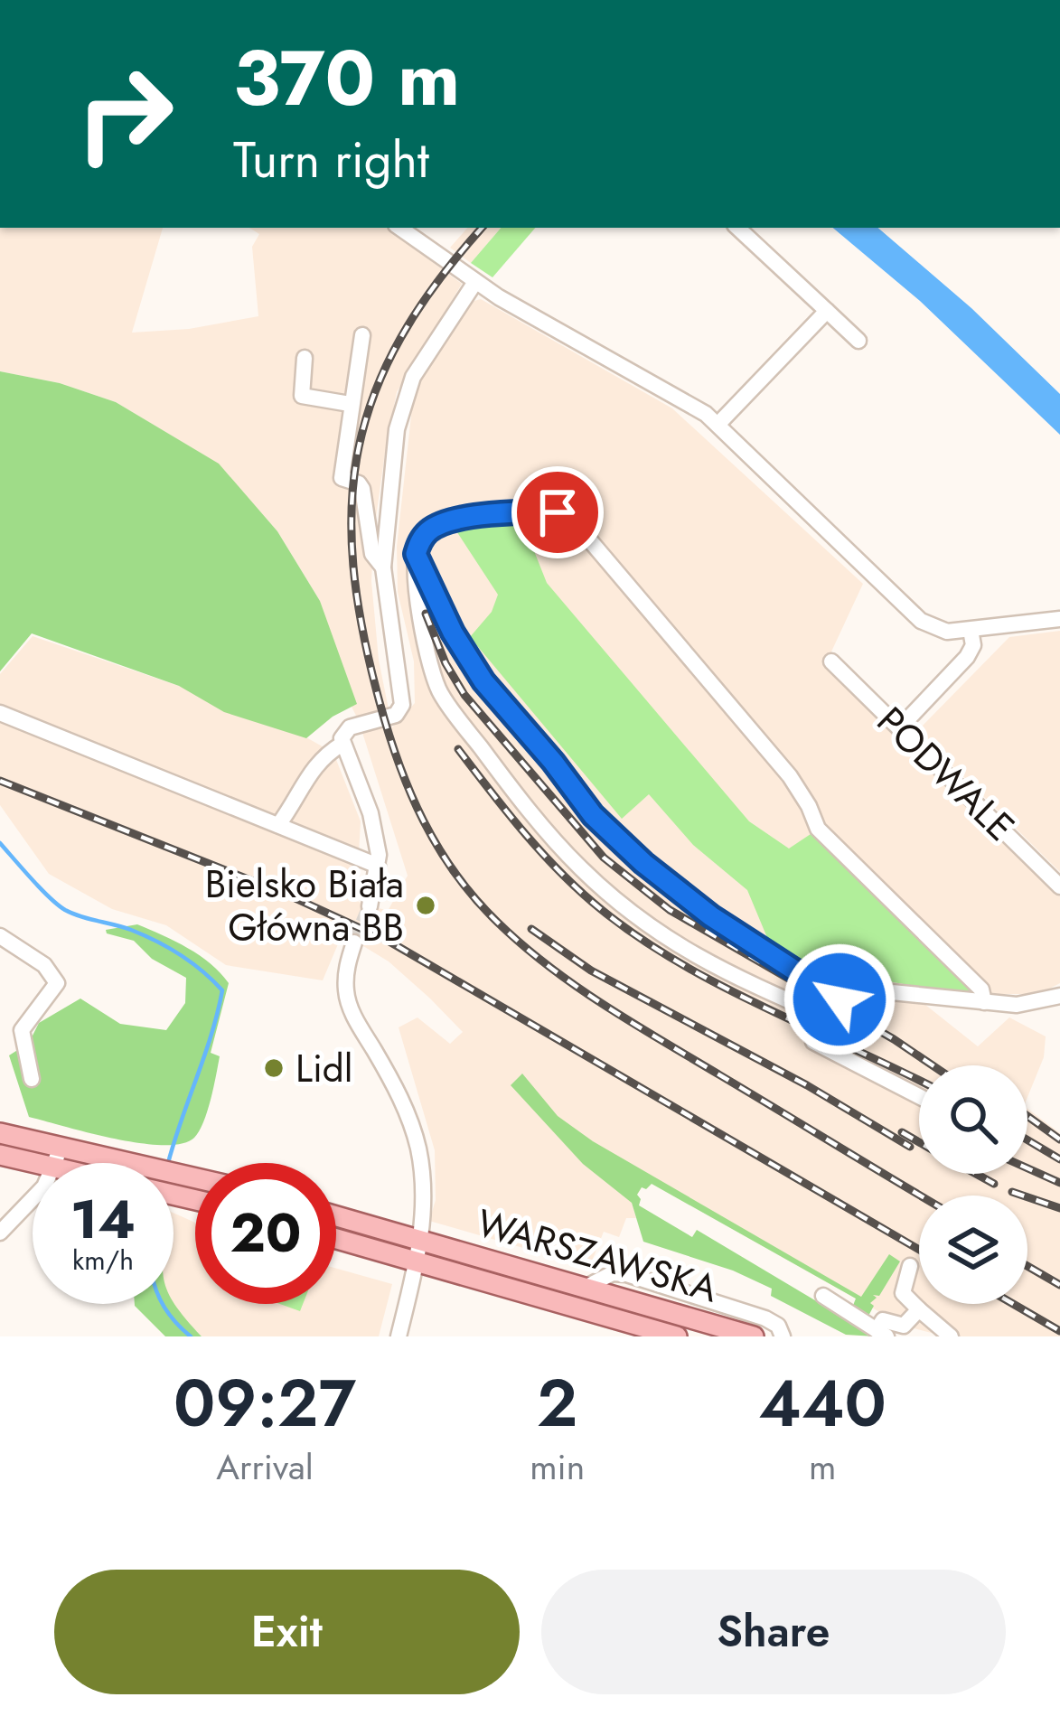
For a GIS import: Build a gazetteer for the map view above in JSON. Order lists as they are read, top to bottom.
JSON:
{
  "streets": {
    "main road": ["WARSZAWSKA"],
    "street": ["PODWALE"]
  },
  "places": ["Bielsko Biała Główna BB", "Lidl"],
  "page": {
    "turn": ["370 m", "Turn right"],
    "speed": "14 km/h",
    "limit": "20",
    "eta": [
      "09:27",
      "Arrival",
      "2",
      "min",
      "440",
      "m"
    ],
    "buttons": ["Exit", "Share"]
  }
}
